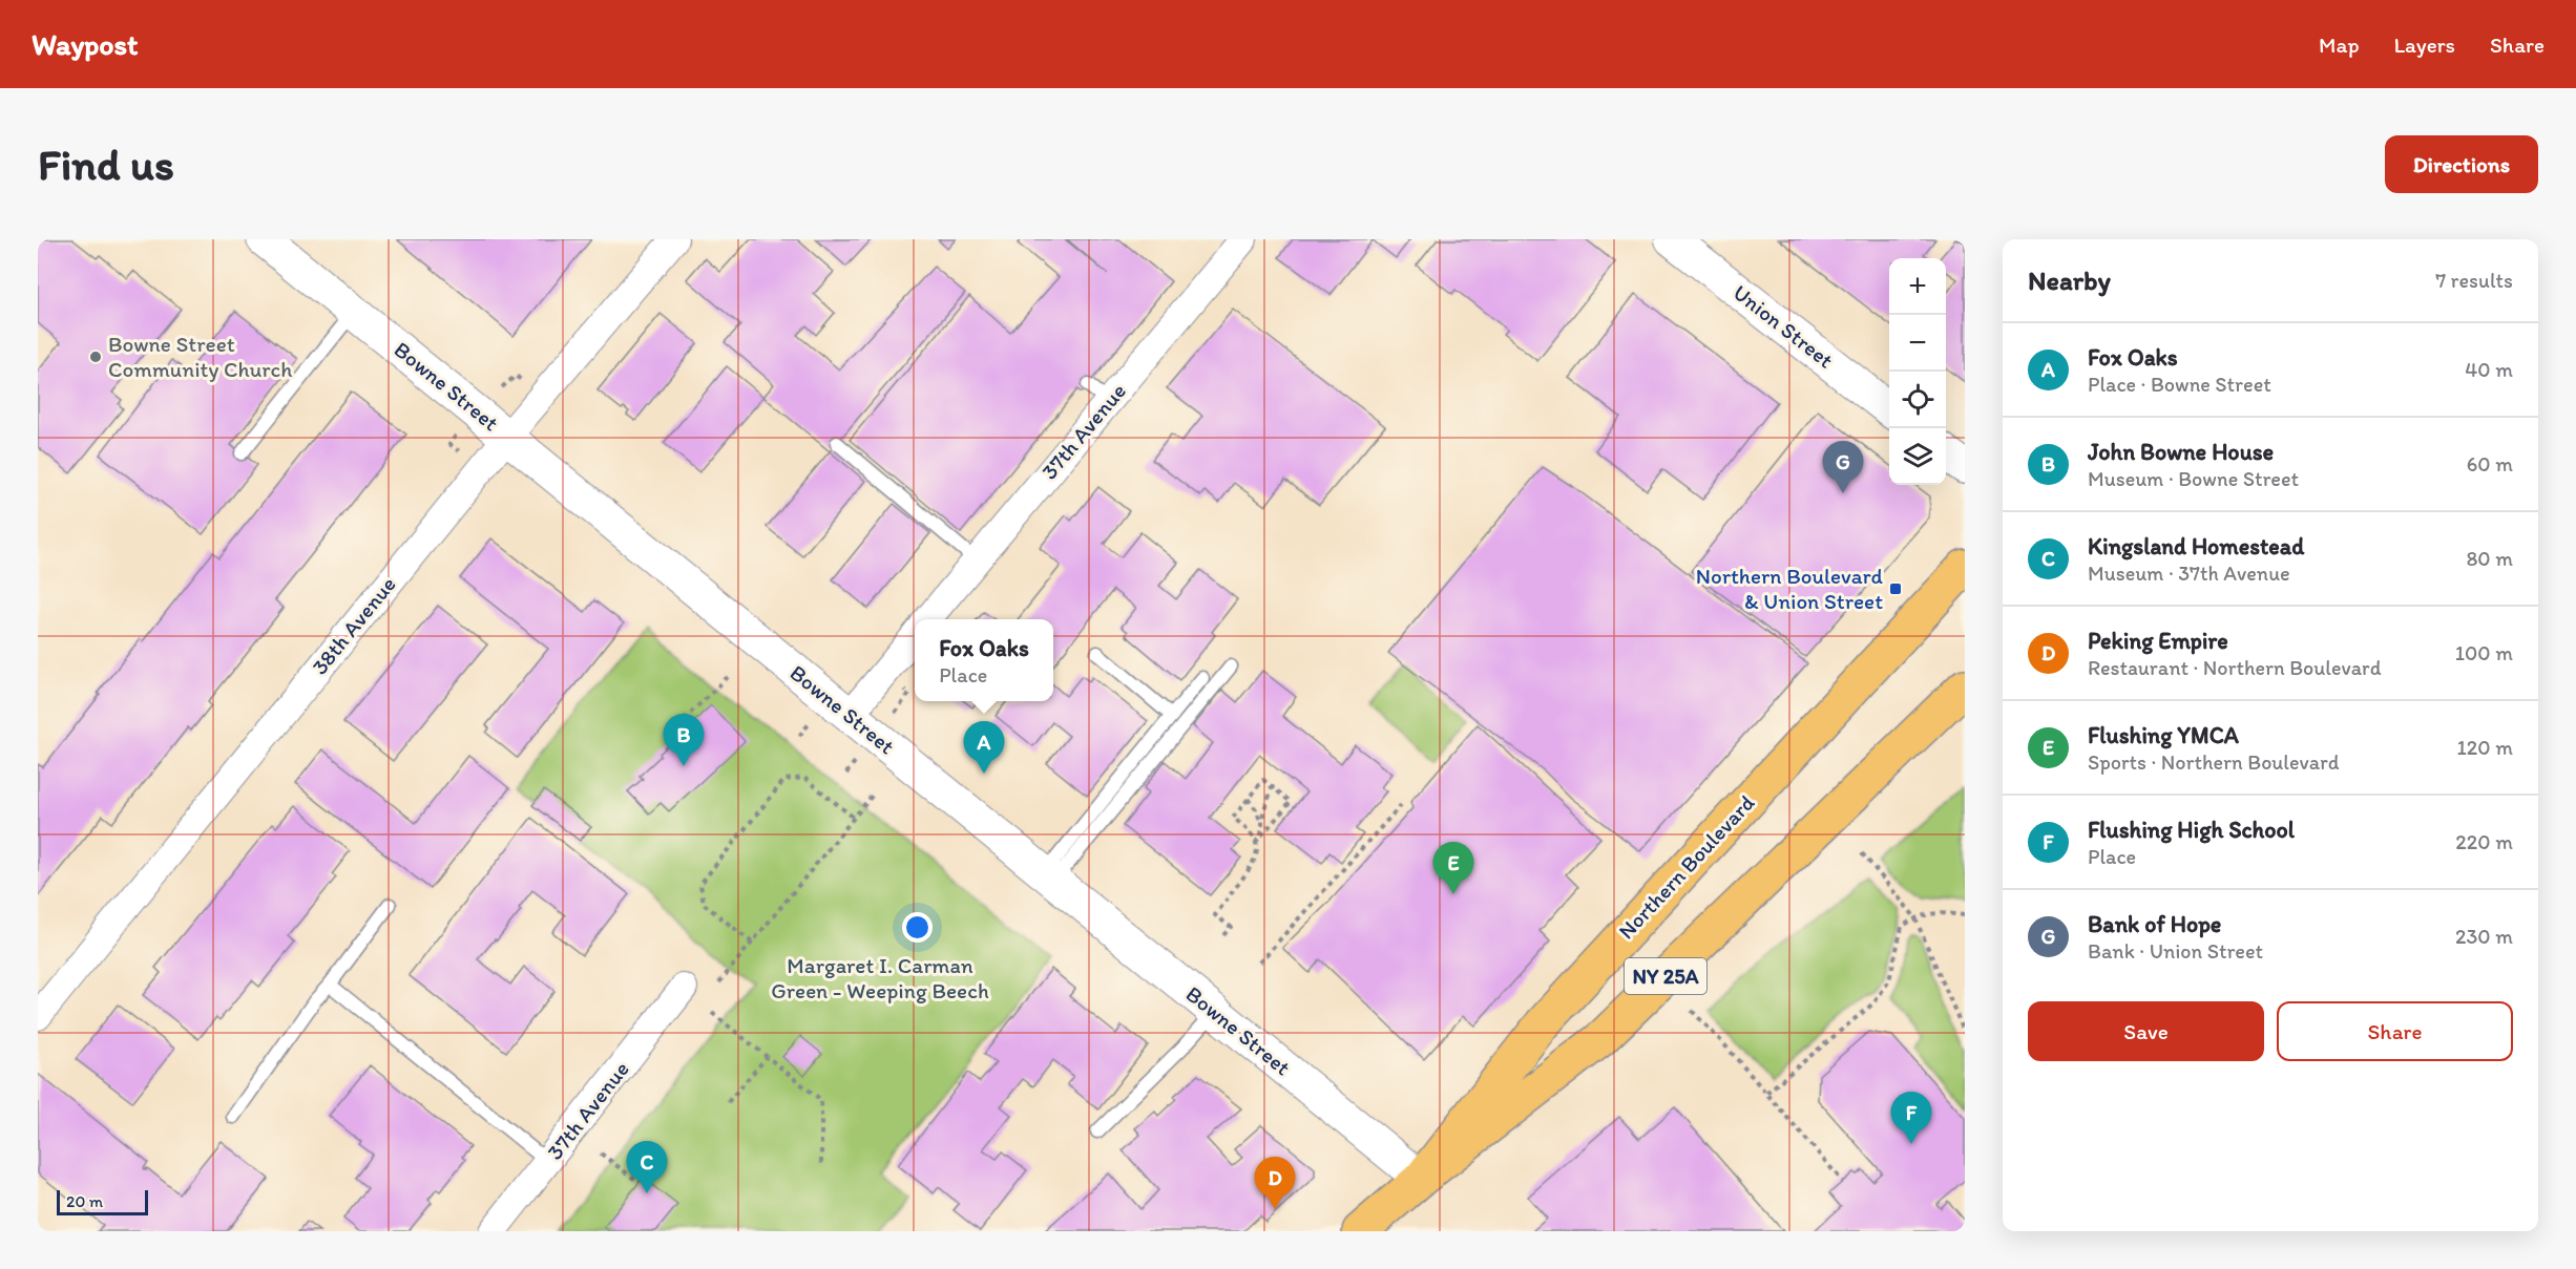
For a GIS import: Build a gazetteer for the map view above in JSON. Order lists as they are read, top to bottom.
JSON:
{
  "streets": {
    "main road": ["Northern Boulevard", "NY 25A"],
    "street": [
      "Union Street",
      "Bowne Street",
      "37th Avenue",
      "38th Avenue"
    ]
  },
  "crossings": [
    ["Bowne Street", "38th Avenue"],
    ["Bowne Street", "Northern Boulevard"]
  ],
  "parks": ["Margaret I. Carman Green - Weeping Beech"],
  "places": {
    "other": ["Bowne Street Community Church"],
    "transit": ["Northern Boulevard & Union Street"]
  },
  "scale_bar": "20 m",
  "page": {
    "header": "Waypost",
    "nav": ["Map", "Layers", "Share"],
    "buttons": [
      "Directions",
      ["Save", "Share"]
    ],
    "title": "Find us",
    "heading": ["Nearby", "7 results"],
    "map_buttons": ["+", "−"],
    "list": [
      {
        "mark": "A",
        "name": "Fox Oaks",
        "note": "Place · Bowne Street",
        "value": "40 m"
      },
      {
        "mark": "B",
        "name": "John Bowne House",
        "note": "Museum · Bowne Street",
        "value": "60 m"
      },
      {
        "mark": "C",
        "name": "Kingsland Homestead",
        "note": "Museum · 37th Avenue",
        "value": "80 m"
      },
      {
        "mark": "D",
        "name": "Peking Empire",
        "note": "Restaurant · Northern Boulevard",
        "value": "100 m"
      },
      {
        "mark": "E",
        "name": "Flushing YMCA",
        "note": "Sports · Northern Boulevard",
        "value": "120 m"
      },
      {
        "mark": "F",
        "name": "Flushing High School",
        "note": "Place",
        "value": "220 m"
      },
      {
        "mark": "G",
        "name": "Bank of Hope",
        "note": "Bank · Union Street",
        "value": "230 m"
      }
    ],
    "pins": [
      "G",
      "B",
      "A",
      "E",
      "F",
      "C",
      "D"
    ],
    "popup": ["Fox Oaks", "Place"],
    "scale": "20 m"
  }
}
